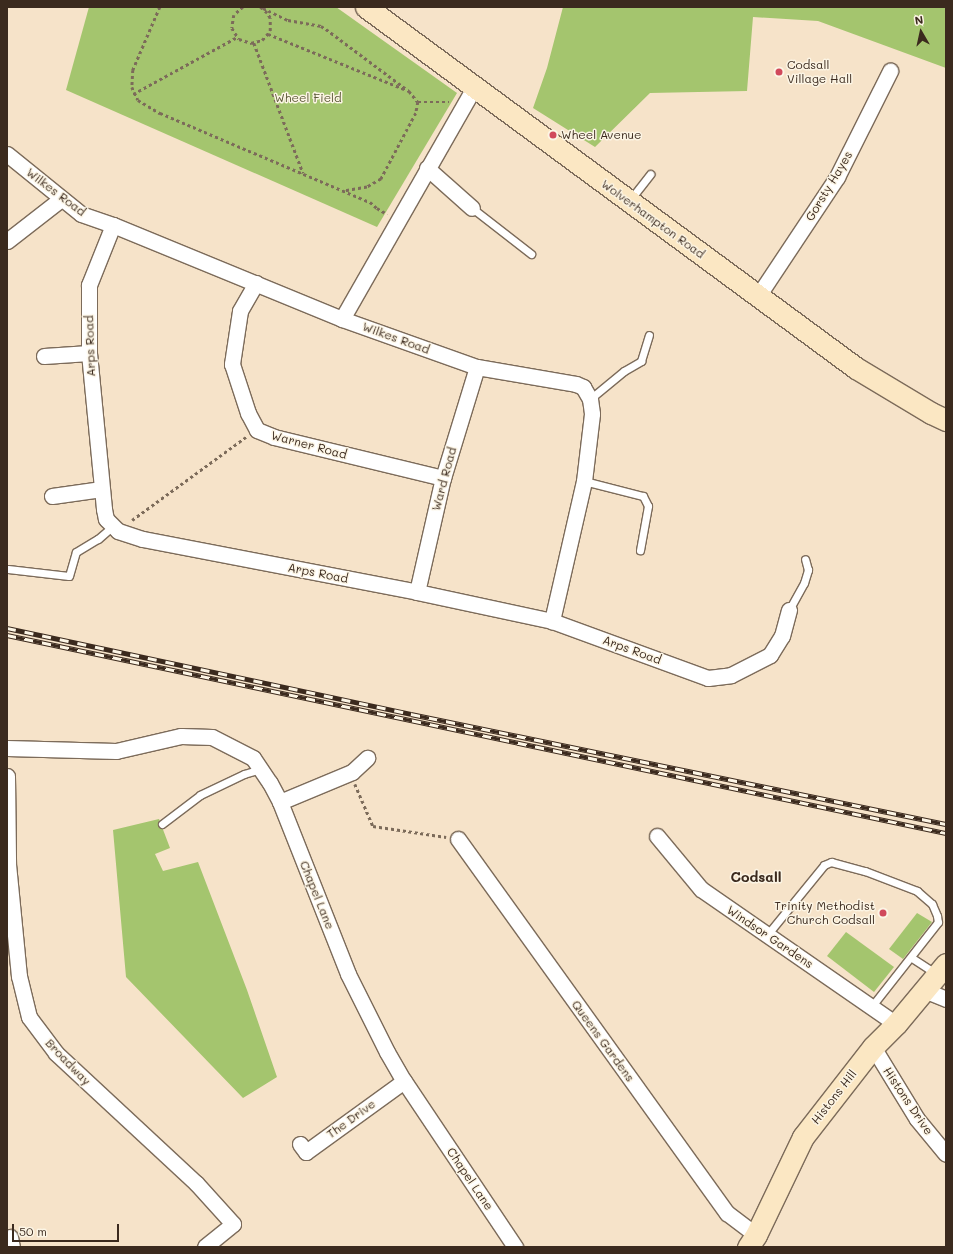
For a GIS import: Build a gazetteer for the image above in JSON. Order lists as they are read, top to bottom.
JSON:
{
  "streets": {
    "street": [
      "Gorsty Hayes",
      "Wilkes Road",
      "Wolverhampton Road",
      "Arps Road",
      "Warner Road",
      "Ward Road",
      "Chapel Lane",
      "Windsor Gardens",
      "Queens Gardens",
      "Broadway",
      "Histons Hill",
      "Histons Drive",
      "The Drive"
    ]
  },
  "crossings": [
    ["Gorsty Hayes", "Wolverhampton Road"],
    ["Wilkes Road", "Arps Road"],
    ["Wilkes Road", "Warner Road"],
    ["Wilkes Road", "Ward Road"],
    ["Arps Road", "Ward Road"],
    ["Warner Road", "Ward Road"],
    ["Chapel Lane", "The Drive"],
    ["Windsor Gardens", "Histons Hill"],
    ["Queens Gardens", "Histons Hill"],
    ["Histons Hill", "Histons Drive"]
  ],
  "districts": ["Codsall"],
  "parks": ["Wheel Field"],
  "places": ["Codsall Village Hall", "Wheel Avenue", "Trinity Methodist Church Codsall"],
  "scale_bar": "50 m",
  "north": "top"
}
